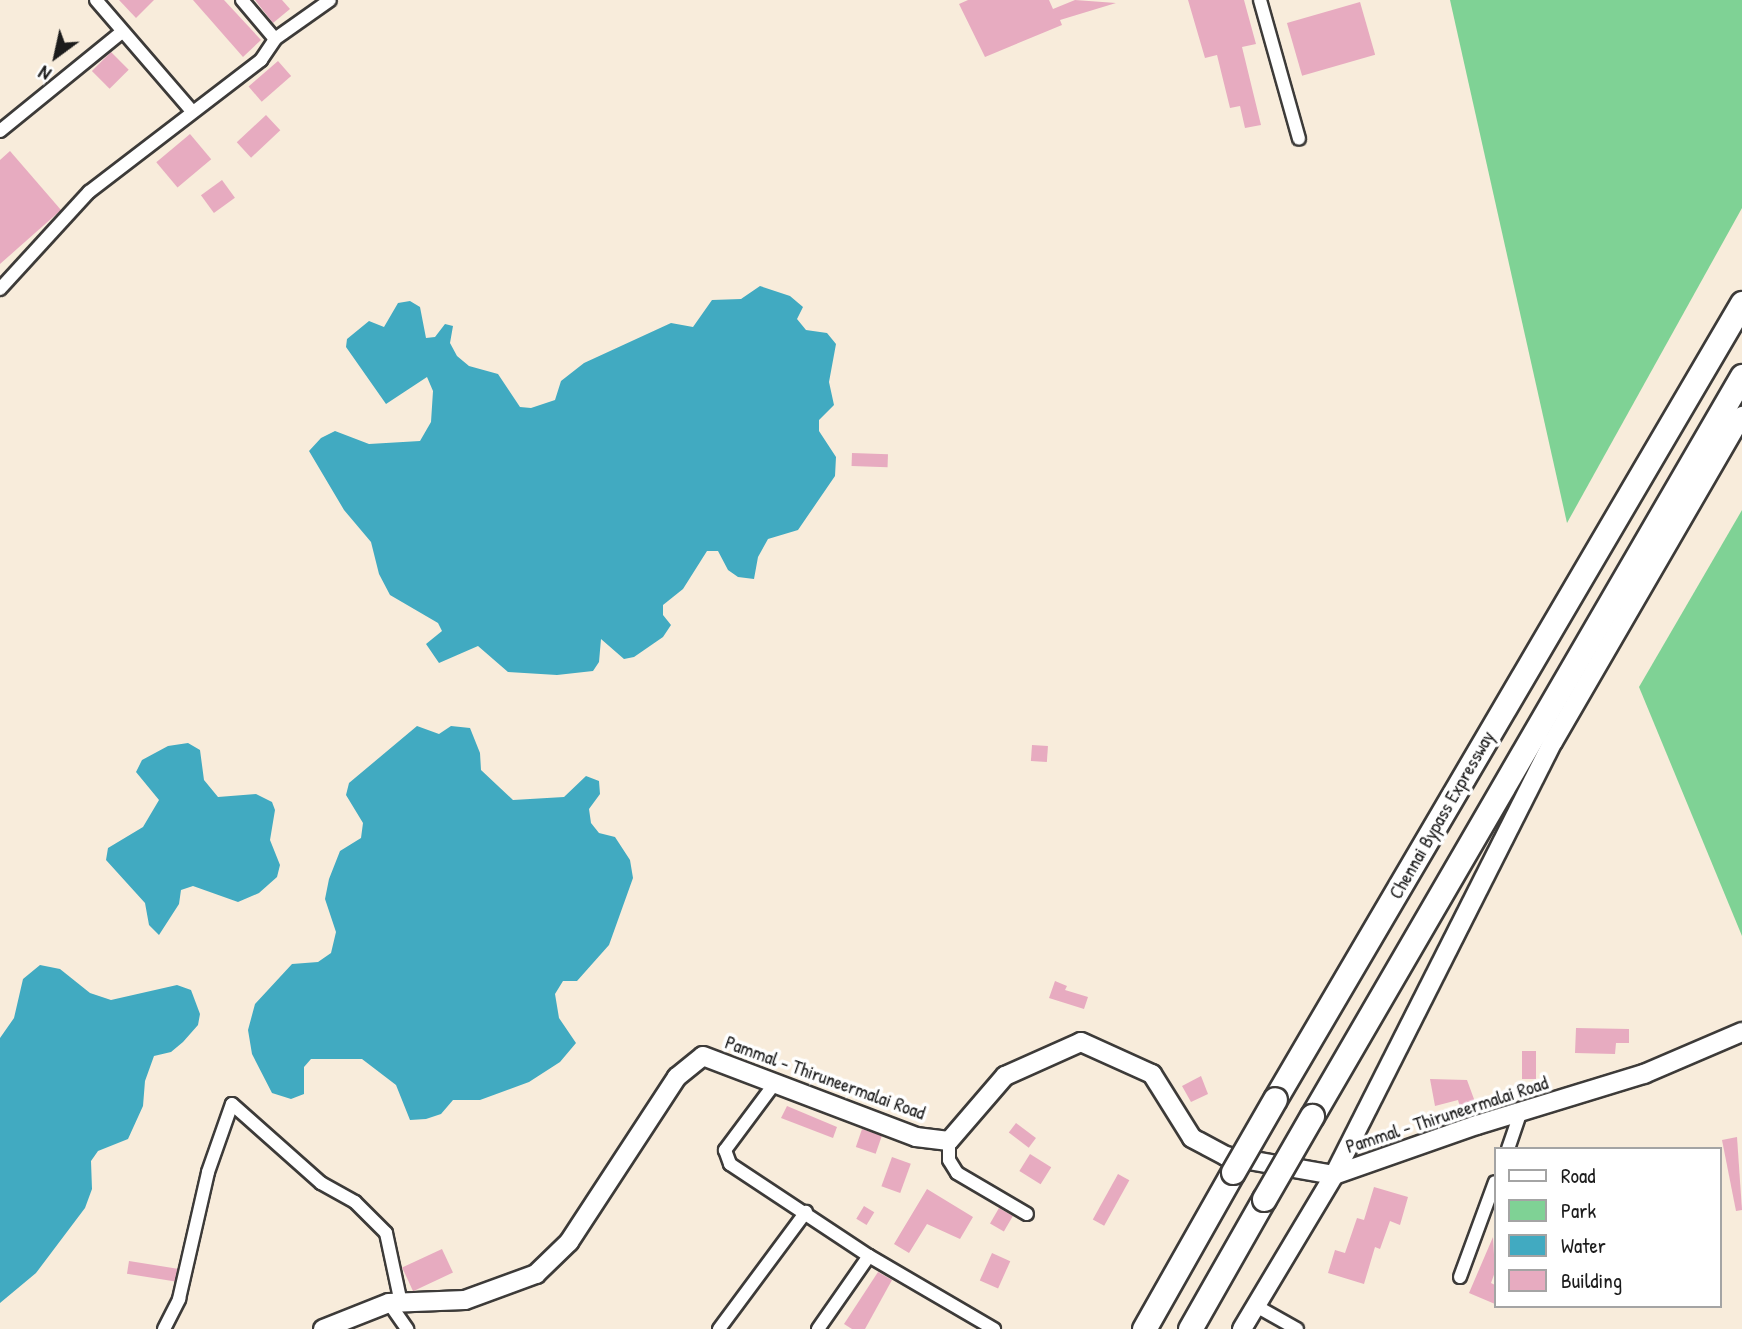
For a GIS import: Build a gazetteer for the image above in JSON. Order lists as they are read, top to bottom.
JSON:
{
  "streets": {
    "highway": ["Chennai Bypass Expressway"],
    "street": ["Pammal - Thiruneermalai Road"]
  },
  "legend": [
    "Road",
    "Park",
    "Water",
    "Building"
  ],
  "north": "bottom left"
}
